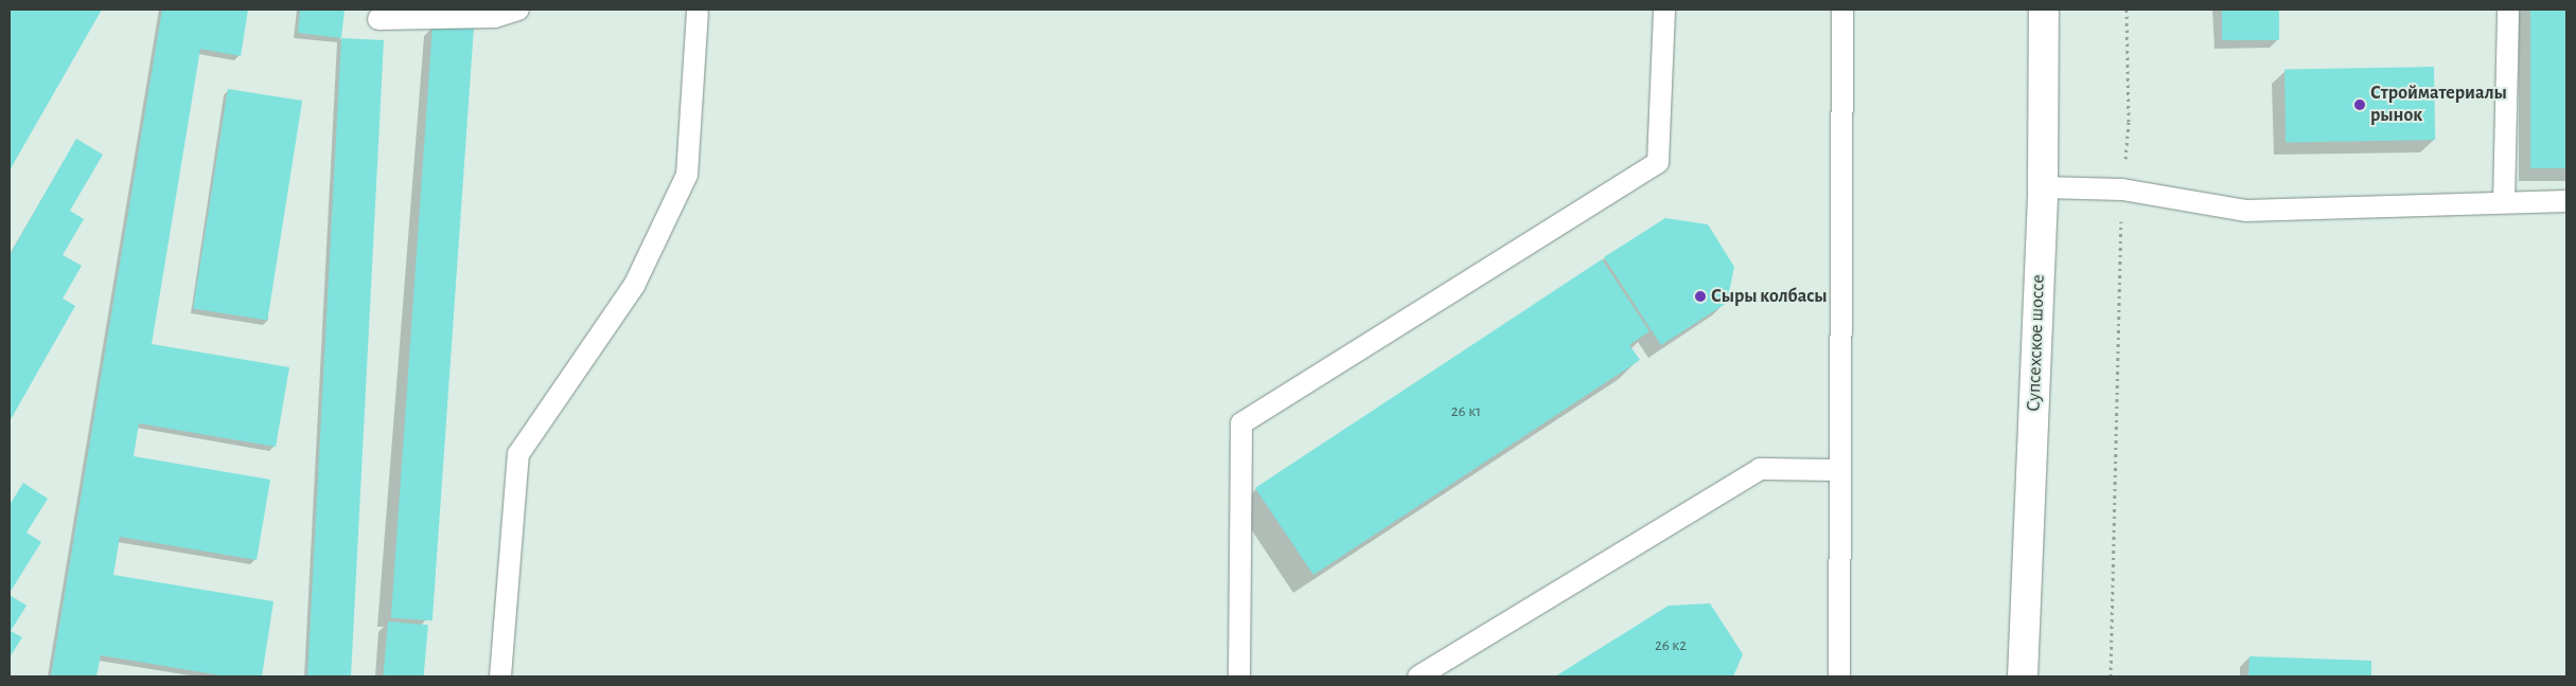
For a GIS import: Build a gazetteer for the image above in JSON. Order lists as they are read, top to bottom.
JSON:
{
  "streets": {
    "main road": ["Супсехское шоссе"]
  },
  "places": ["Стройматериалы рынок", "Сыры колбасы"],
  "house_numbers": ["26 к1", "26 к2"]
}
